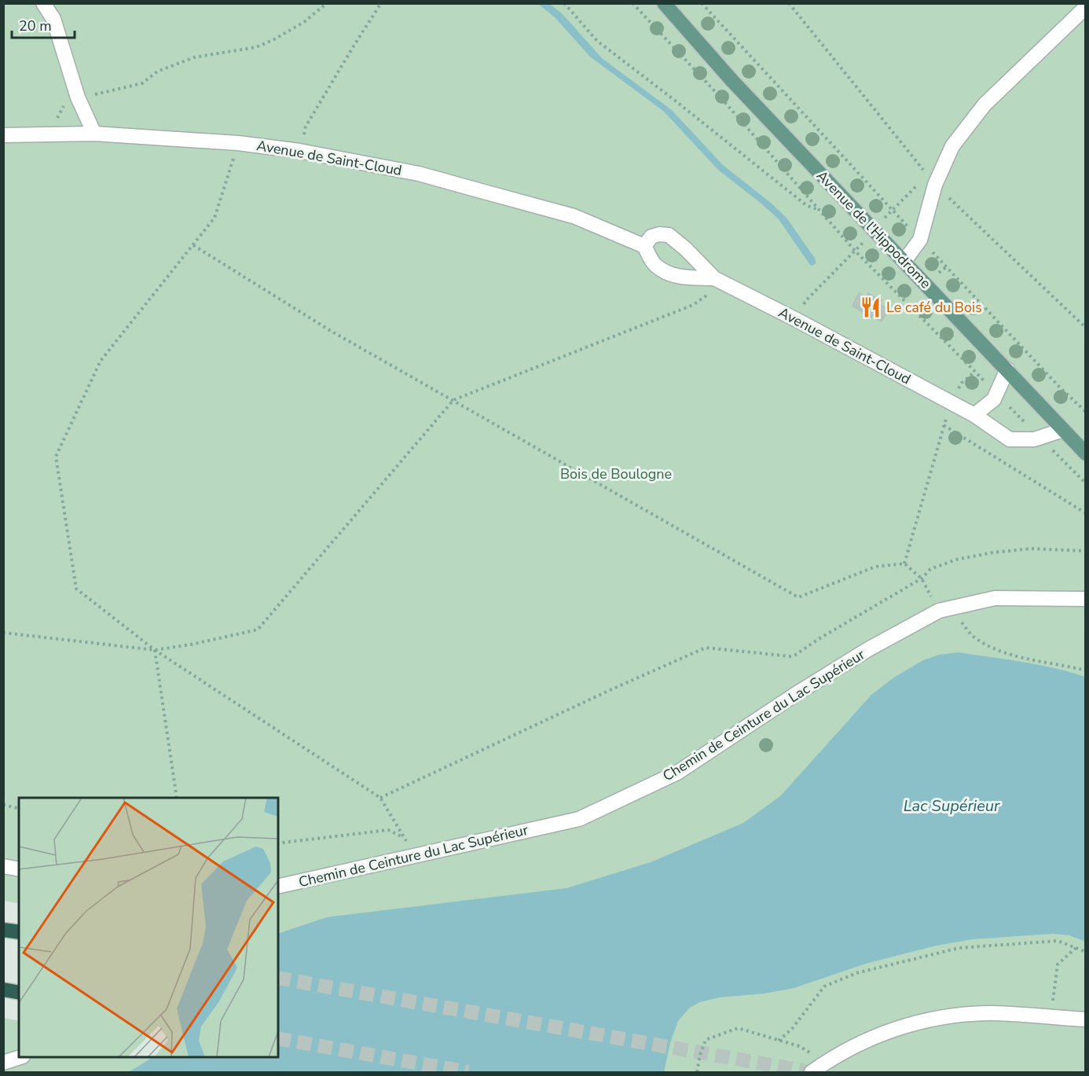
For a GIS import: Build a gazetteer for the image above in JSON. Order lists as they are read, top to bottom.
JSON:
{
  "streets": {
    "main road": ["Avenue de l'Hippodrome"],
    "street": ["Avenue de Saint-Cloud", "Chemin de Ceinture du Lac Supérieur"]
  },
  "crossings": [
    ["Avenue de Saint-Cloud", "Avenue de l'Hippodrome"]
  ],
  "water": ["Lac Supérieur"],
  "parks": ["Bois de Boulogne"],
  "places": {
    "restaurant": ["Le café du Bois"]
  },
  "scale_bar": "20 m"
}
